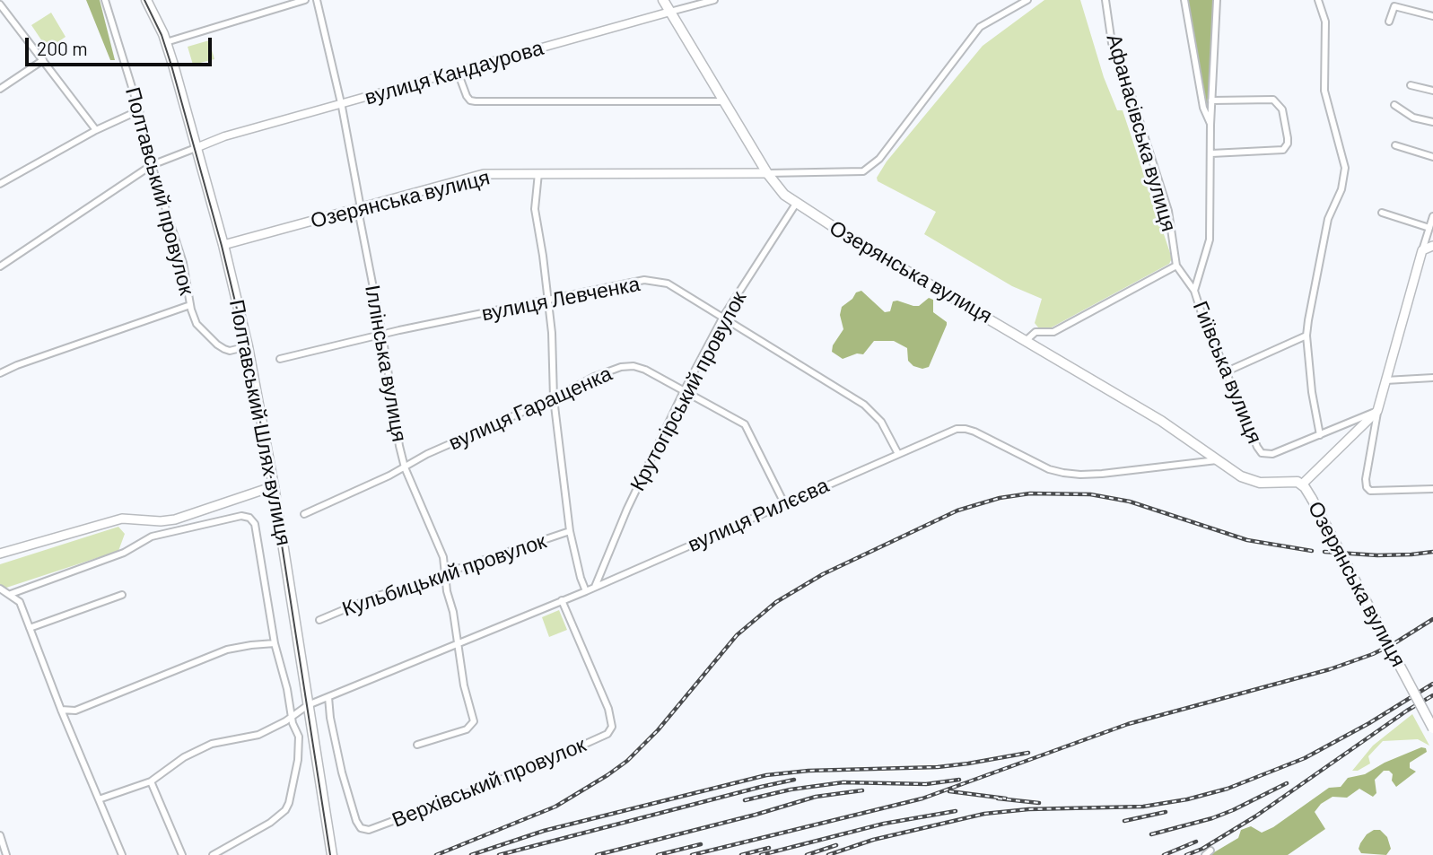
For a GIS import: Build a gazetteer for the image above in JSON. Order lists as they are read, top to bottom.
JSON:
{
  "streets": {
    "main road": ["Озерянська вулиця", "Полтавський Шлях вулиця"],
    "street": [
      "вулиця Кандаурова",
      "Афанасівська вулиця",
      "Полтавський провулок",
      "вулиця Левченка",
      "Іллінська вулиця",
      "Гиївська вулиця",
      "Крутогірський провулок",
      "вулиця Гаращенка",
      "вулиця Рилєєва",
      "Кульбицький провулок",
      "Верхівський провулок"
    ]
  },
  "crossings": [
    ["вулиця Кандаурова", "Іллінська вулиця"],
    ["вулиця Кандаурова", "Полтавський Шлях вулиця"],
    ["Афанасівська вулиця", "Гиївська вулиця"],
    ["Полтавський провулок", "Полтавський Шлях вулиця"],
    ["Озерянська вулиця", "Іллінська вулиця"],
    ["Озерянська вулиця", "Крутогірський провулок"],
    ["Озерянська вулиця", "Полтавський Шлях вулиця"],
    ["Озерянська вулиця", "вулиця Рилєєва"],
    ["вулиця Левченка", "Іллінська вулиця"],
    ["вулиця Левченка", "Крутогірський провулок"],
    ["вулиця Левченка", "вулиця Рилєєва"],
    ["Іллінська вулиця", "вулиця Гаращенка"],
    ["Іллінська вулиця", "вулиця Рилєєва"],
    ["Іллінська вулиця", "Кульбицький провулок"],
    ["Крутогірський провулок", "вулиця Гаращенка"],
    ["Крутогірський провулок", "вулиця Рилєєва"],
    ["вулиця Гаращенка", "вулиця Рилєєва"],
    ["Полтавський Шлях вулиця", "вулиця Рилєєва"],
    ["вулиця Рилєєва", "Верхівський провулок"]
  ],
  "scale_bar": "200 m"
}
